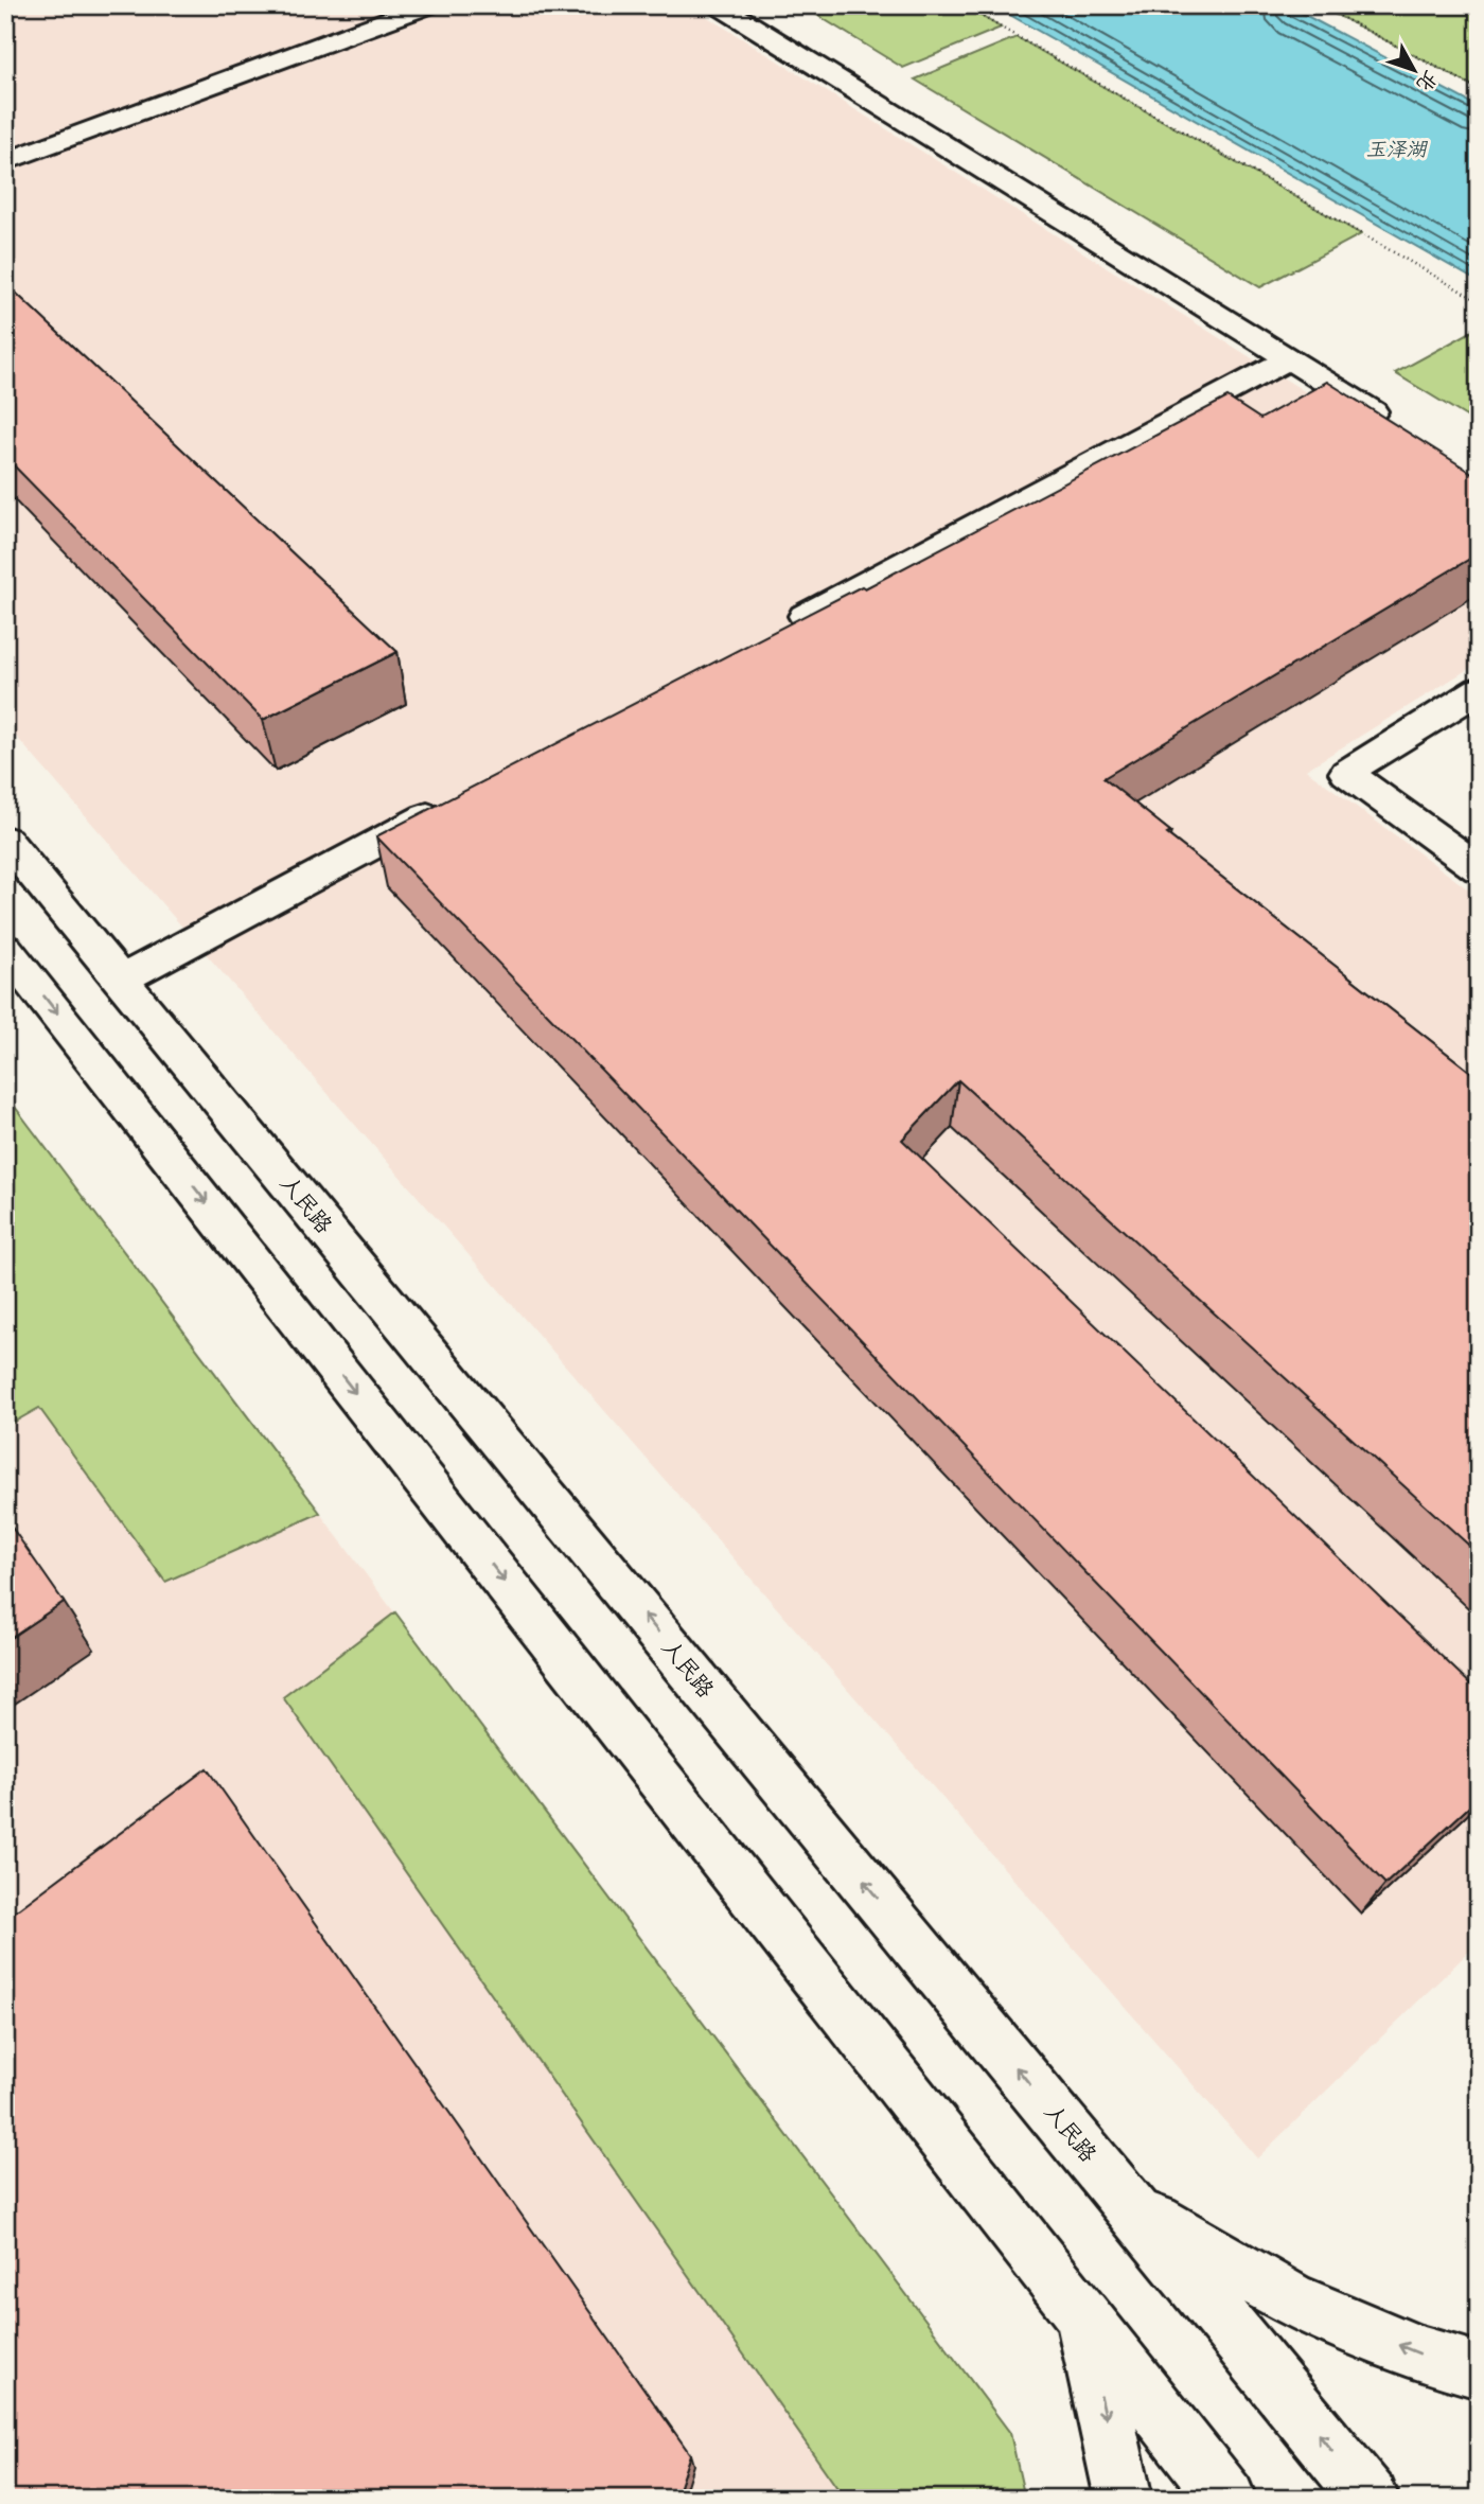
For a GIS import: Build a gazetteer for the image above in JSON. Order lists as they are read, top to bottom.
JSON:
{
  "streets": {
    "main road": ["人民路"]
  },
  "water": ["玉泽湖"],
  "north": "bottom right"
}
